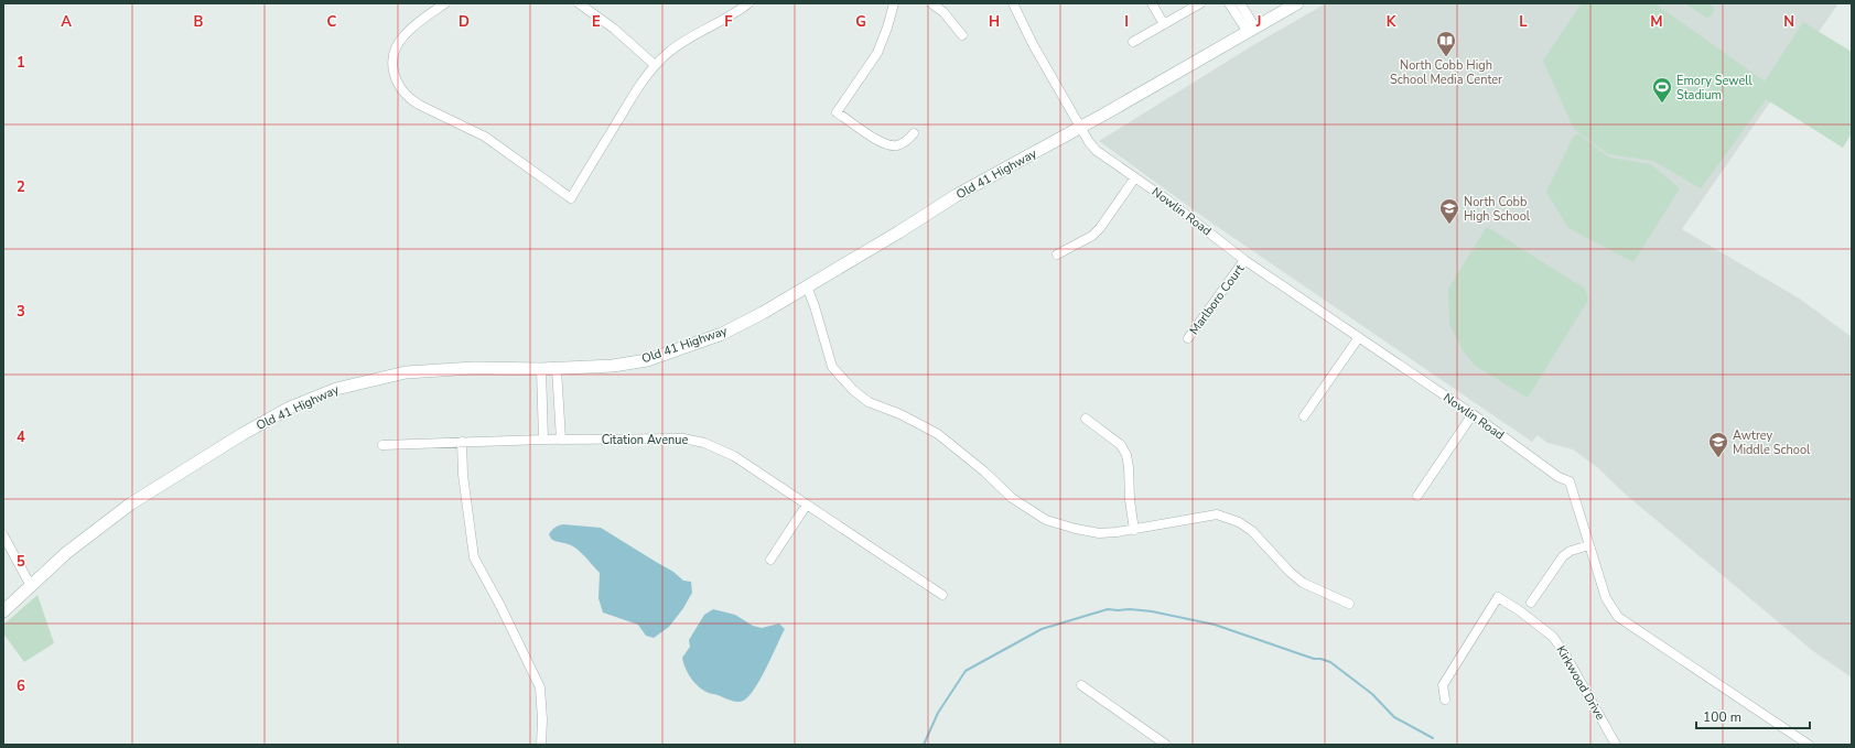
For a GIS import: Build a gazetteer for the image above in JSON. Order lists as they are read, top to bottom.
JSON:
{
  "streets": {
    "main road": ["Old 41 Highway"],
    "street": [
      "Nowlin Road",
      "Marlboro Court",
      "Citation Avenue",
      "Kirkwood Drive"
    ]
  },
  "crossings": [
    ["Old 41 Highway", "Nowlin Road"],
    ["Nowlin Road", "Marlboro Court"]
  ],
  "places": {
    "library": ["North Cobb High School Media Center"],
    "sports": ["Emory Sewell Stadium"],
    "school or university": ["North Cobb High School", "Awtrey Middle School"]
  },
  "scale_bar": "100 m",
  "grid": {
    "columns": [
      "A",
      "B",
      "C",
      "D",
      "E",
      "F",
      "G",
      "H",
      "I",
      "J",
      "K",
      "L",
      "M",
      "N"
    ],
    "rows": [
      "1",
      "2",
      "3",
      "4",
      "5",
      "6"
    ]
  }
}
